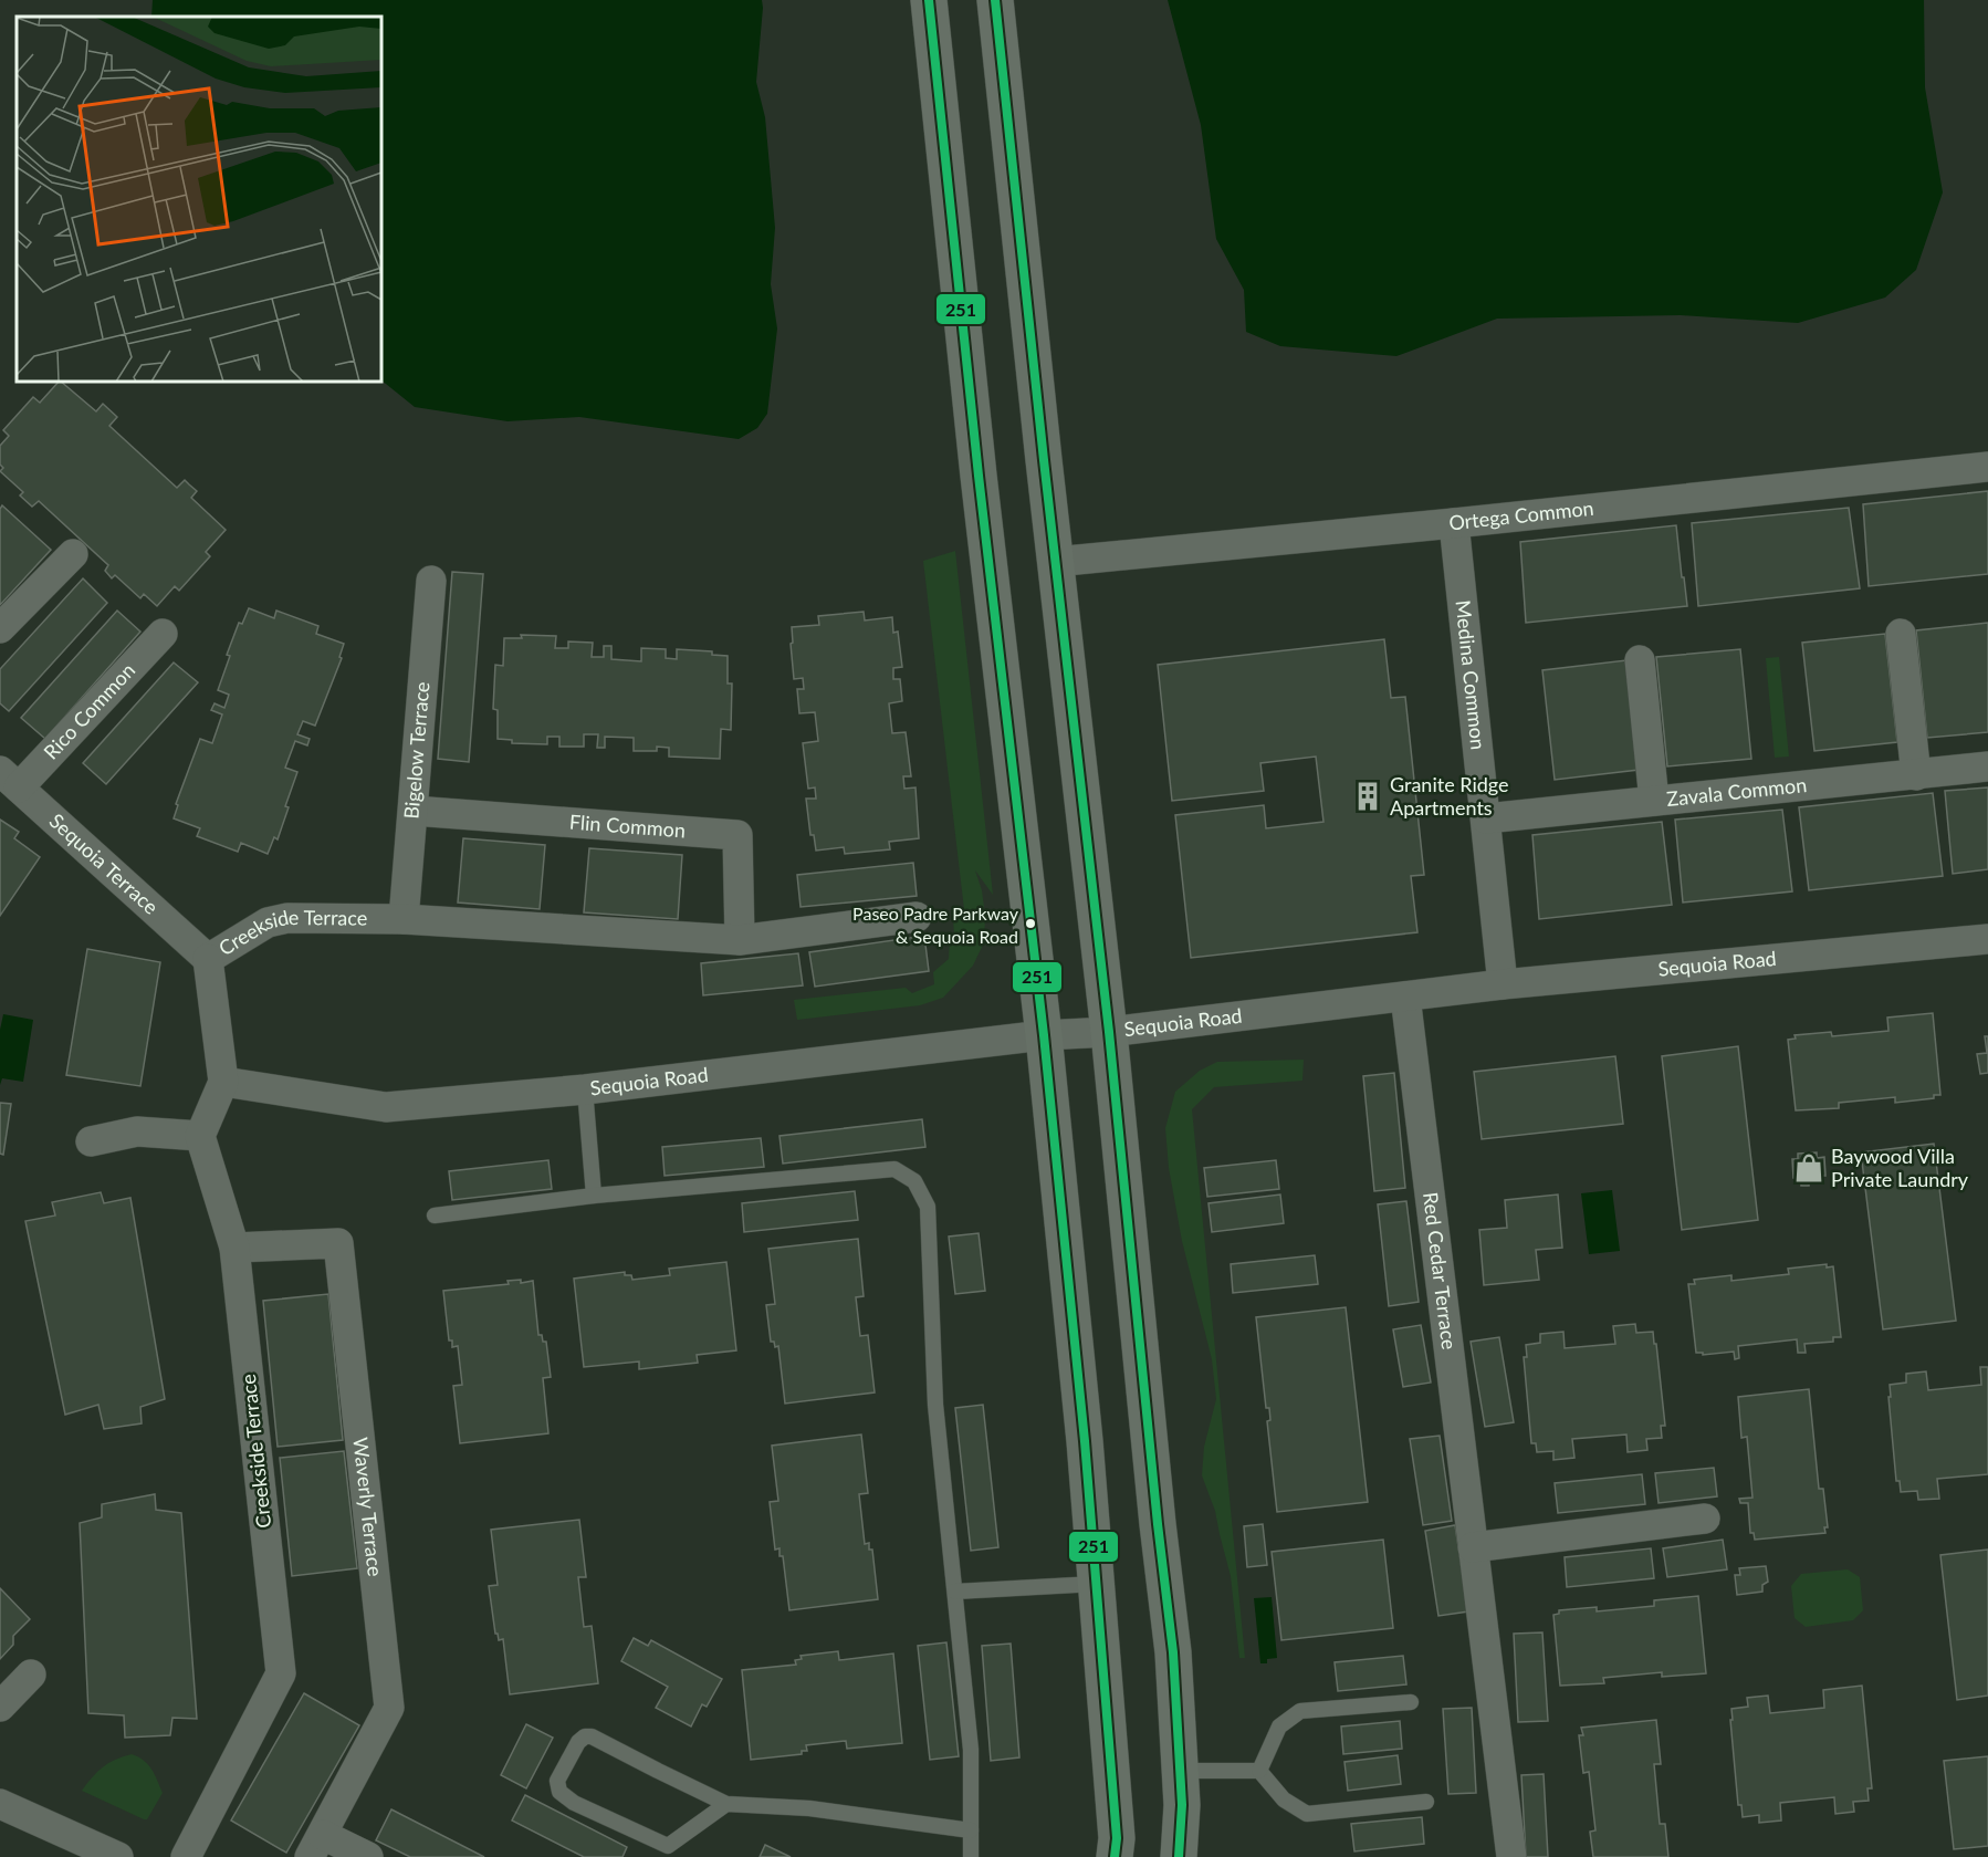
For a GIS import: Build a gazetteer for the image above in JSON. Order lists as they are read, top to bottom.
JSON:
{
  "streets": {
    "street": [
      "Ortega Common",
      "Medina Common",
      "Rico Common",
      "Bigelow Terrace",
      "Zavala Common",
      "Flin Common",
      "Sequoia Terrace",
      "Creekside Terrace",
      "Sequoia Road",
      "Red Cedar Terrace",
      "Waverly Terrace"
    ]
  },
  "crossings": [
    ["Ortega Common", "Medina Common"],
    ["Medina Common", "Zavala Common"],
    ["Medina Common", "Sequoia Road"],
    ["Rico Common", "Sequoia Terrace"],
    ["Bigelow Terrace", "Flin Common"],
    ["Bigelow Terrace", "Creekside Terrace"],
    ["Flin Common", "Creekside Terrace"],
    ["Sequoia Terrace", "Creekside Terrace"],
    ["Creekside Terrace", "Sequoia Road"],
    ["Creekside Terrace", "Waverly Terrace"],
    ["Sequoia Road", "Red Cedar Terrace"]
  ],
  "places": {
    "building": ["Granite Ridge Apartments"],
    "other": ["Paseo Padre Parkway & Sequoia Road"],
    "shop": ["Baywood Villa Private Laundry"]
  },
  "lines": ["transit line 251"]
}
